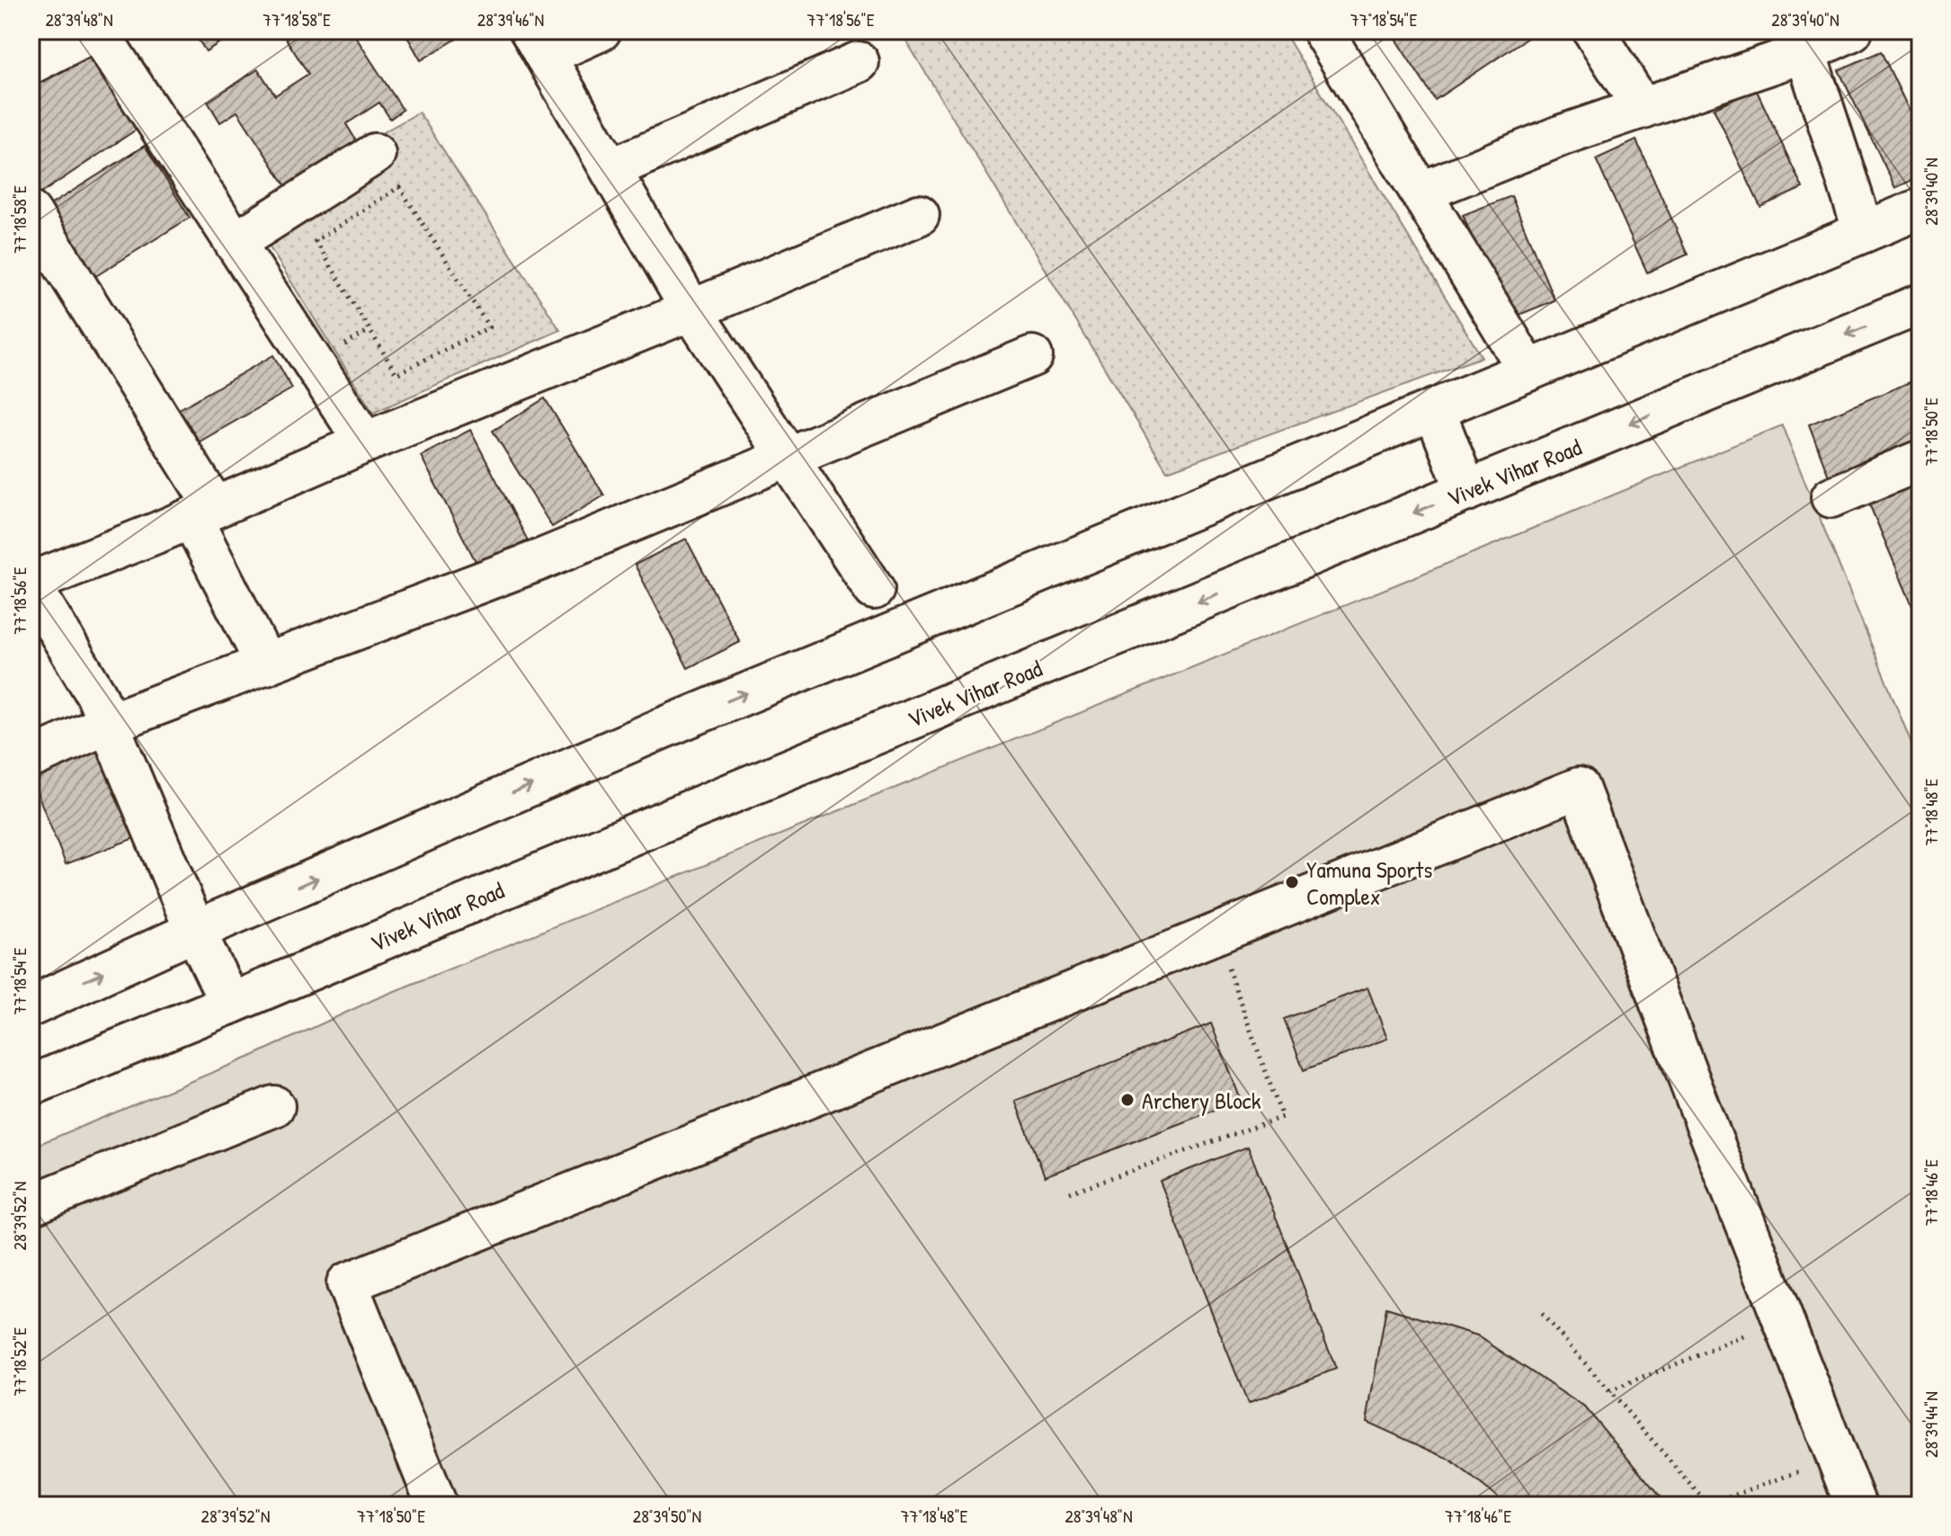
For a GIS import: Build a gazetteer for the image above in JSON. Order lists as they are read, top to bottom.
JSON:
{
  "streets": {
    "street": ["Vivek Vihar Road"]
  },
  "places": ["Yamuna Sports Complex", "Archery Block"],
  "coordinates": [
    "28°39'48\"N",
    "77°18'58\"E",
    "28°39'46\"N",
    "77°18'56\"E",
    "77°18'54\"E",
    "28°39'40\"N",
    "77°18'50\"E",
    "77°18'48\"E",
    "77°18'46\"E",
    "28°39'52\"N",
    "77°18'52\"E",
    "28°39'44\"N",
    "28°39'50\"N"
  ]
}
